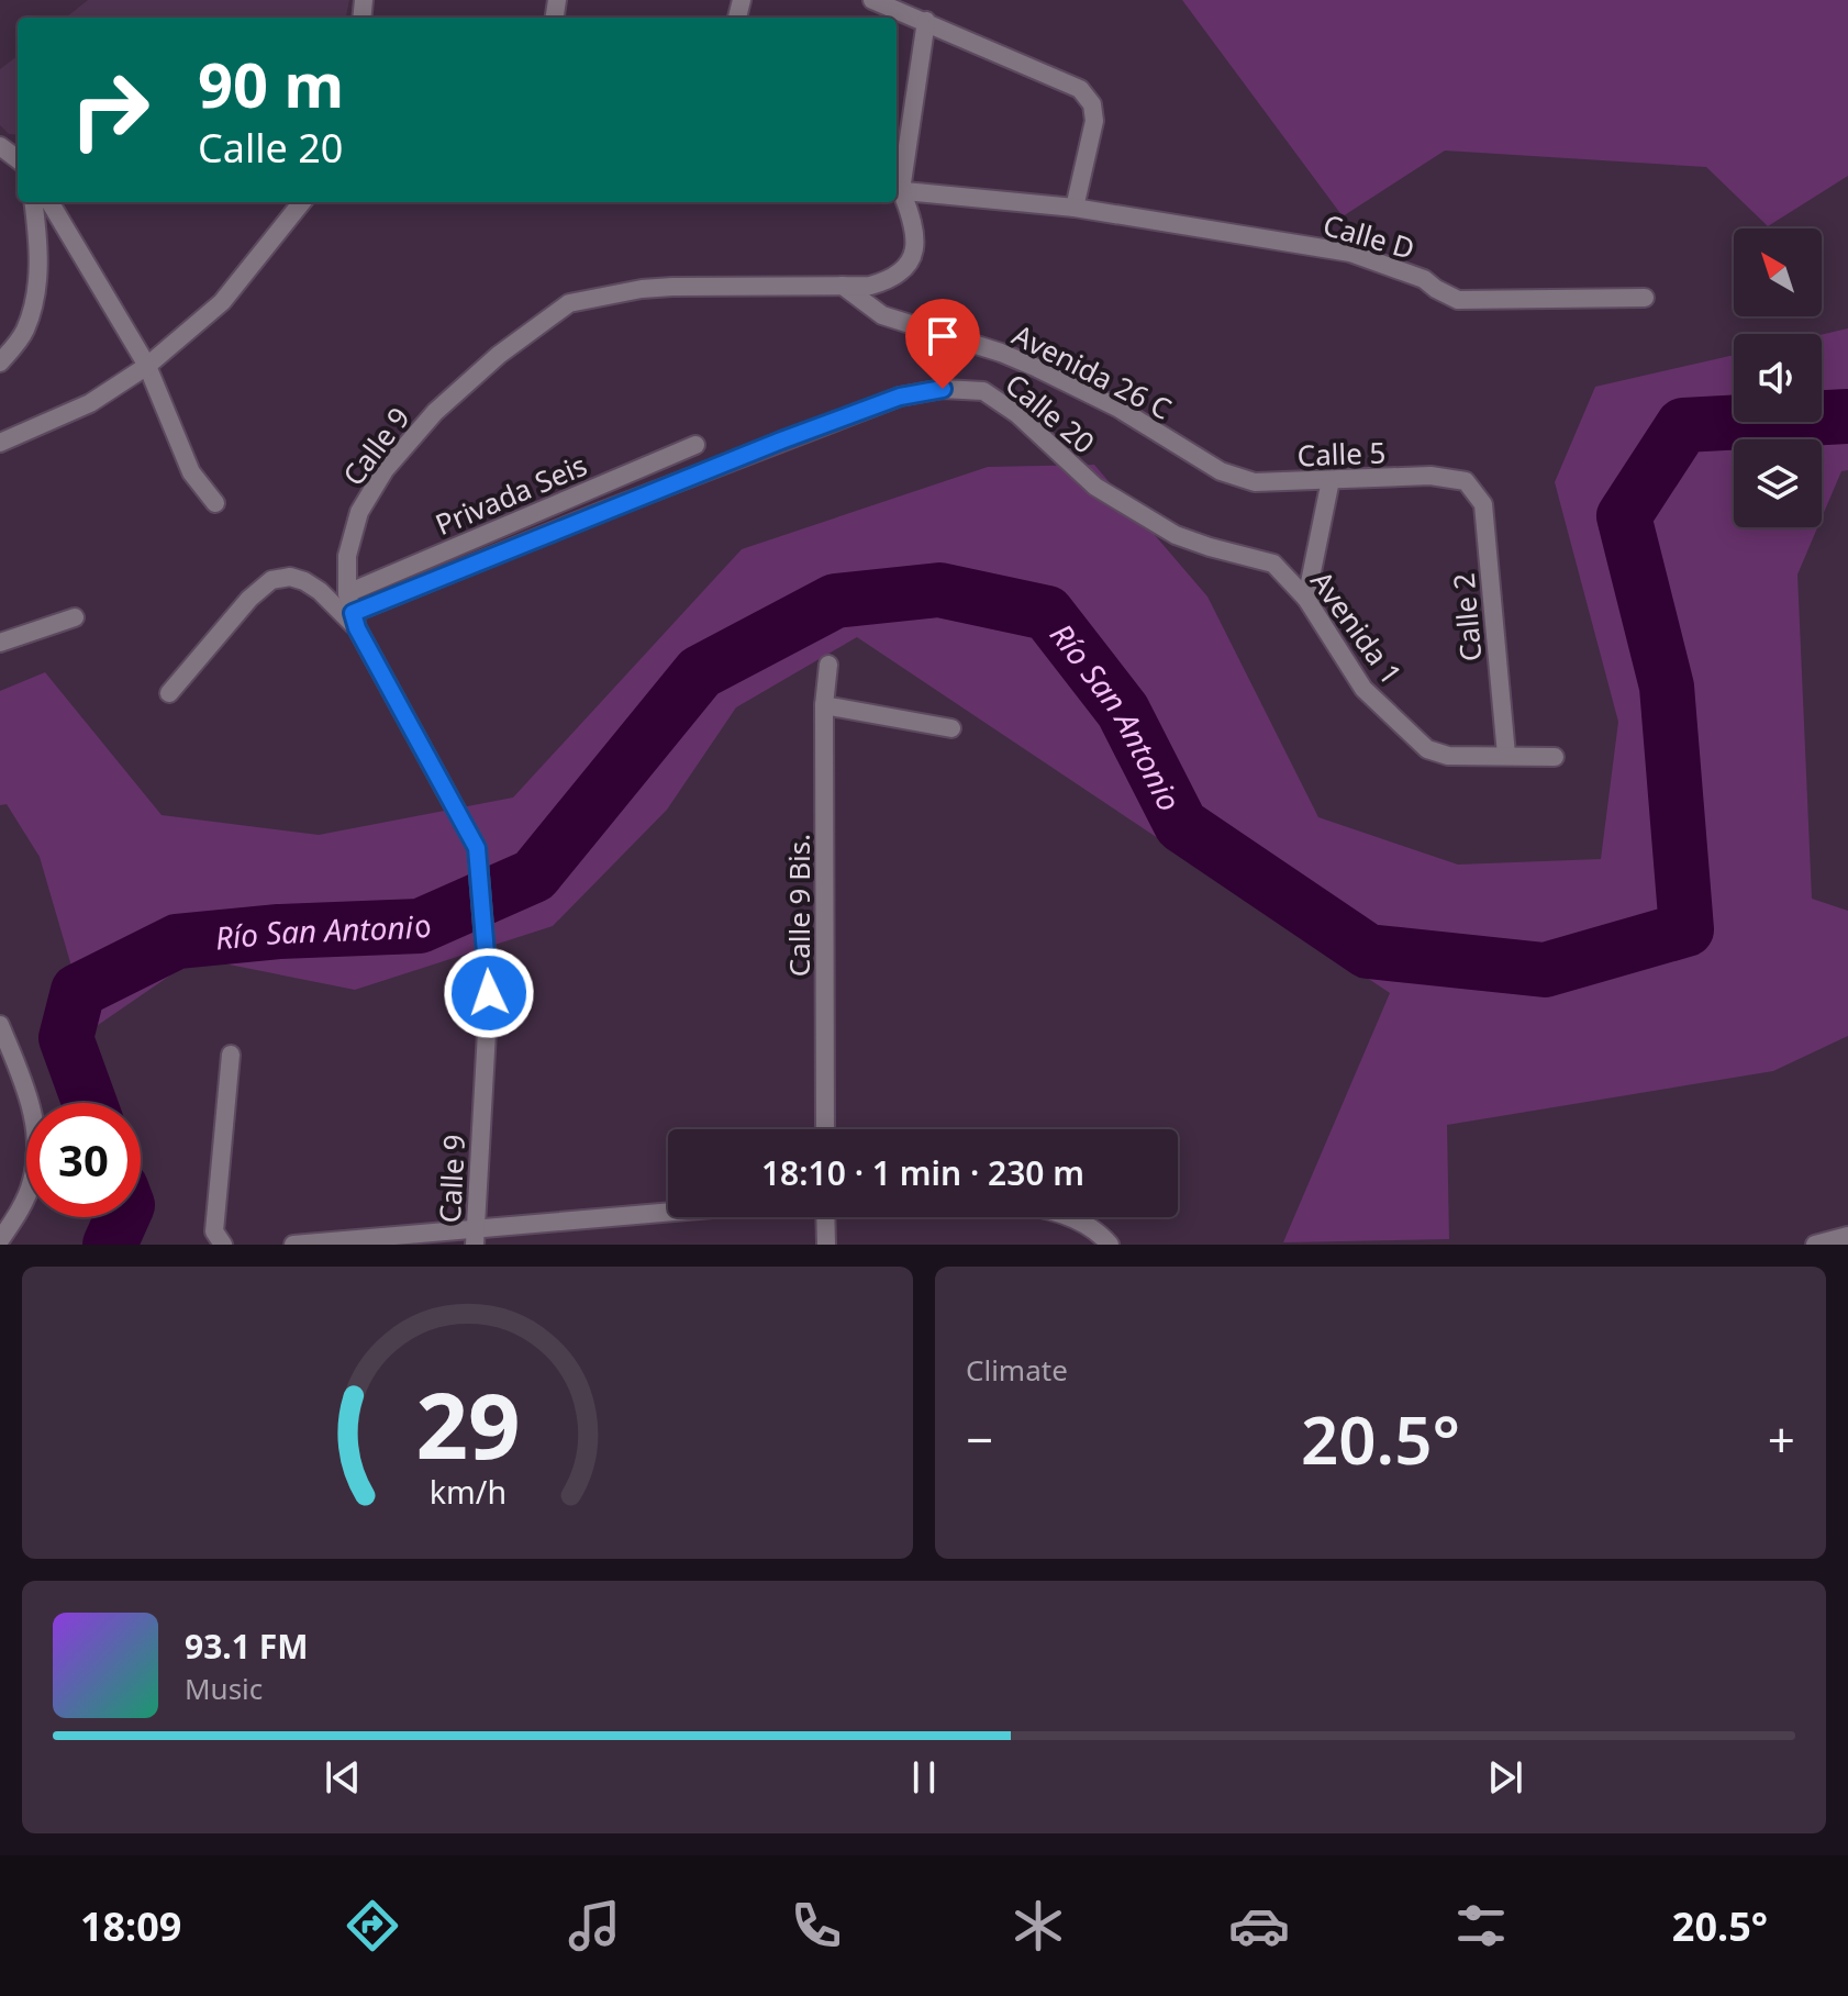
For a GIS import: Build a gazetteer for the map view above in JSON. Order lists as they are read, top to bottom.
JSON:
{
  "streets": {
    "street": [
      "Calle D",
      "Avenida 26 C",
      "Calle 20",
      "Calle 9",
      "Calle 5",
      "Privada Seis",
      "Calle 2",
      "Avenida 1",
      "Calle 9 Bis."
    ]
  },
  "crossings": [
    ["Calle D", "Calle 9"],
    ["Avenida 26 C", "Calle 9"],
    ["Avenida 26 C", "Calle 5"],
    ["Calle 20", "Calle 9"],
    ["Calle 20", "Avenida 1"],
    ["Calle 9", "Privada Seis"],
    ["Calle 5", "Calle 2"],
    ["Calle 2", "Avenida 1"]
  ],
  "water": ["Río San Antonio"],
  "north": "top left",
  "page": {
    "turn": ["90 m", "Calle 20"],
    "limit": "30",
    "trip": "18:10 · 1 min · 230 m",
    "tile": "Climate",
    "heat": ["−", "20.5°", "+"],
    "song": ["93.1 FM", "Music"],
    "tabs": ["18:09", "20.5°"],
    "gauge": ["29", "km/h"]
  }
}
